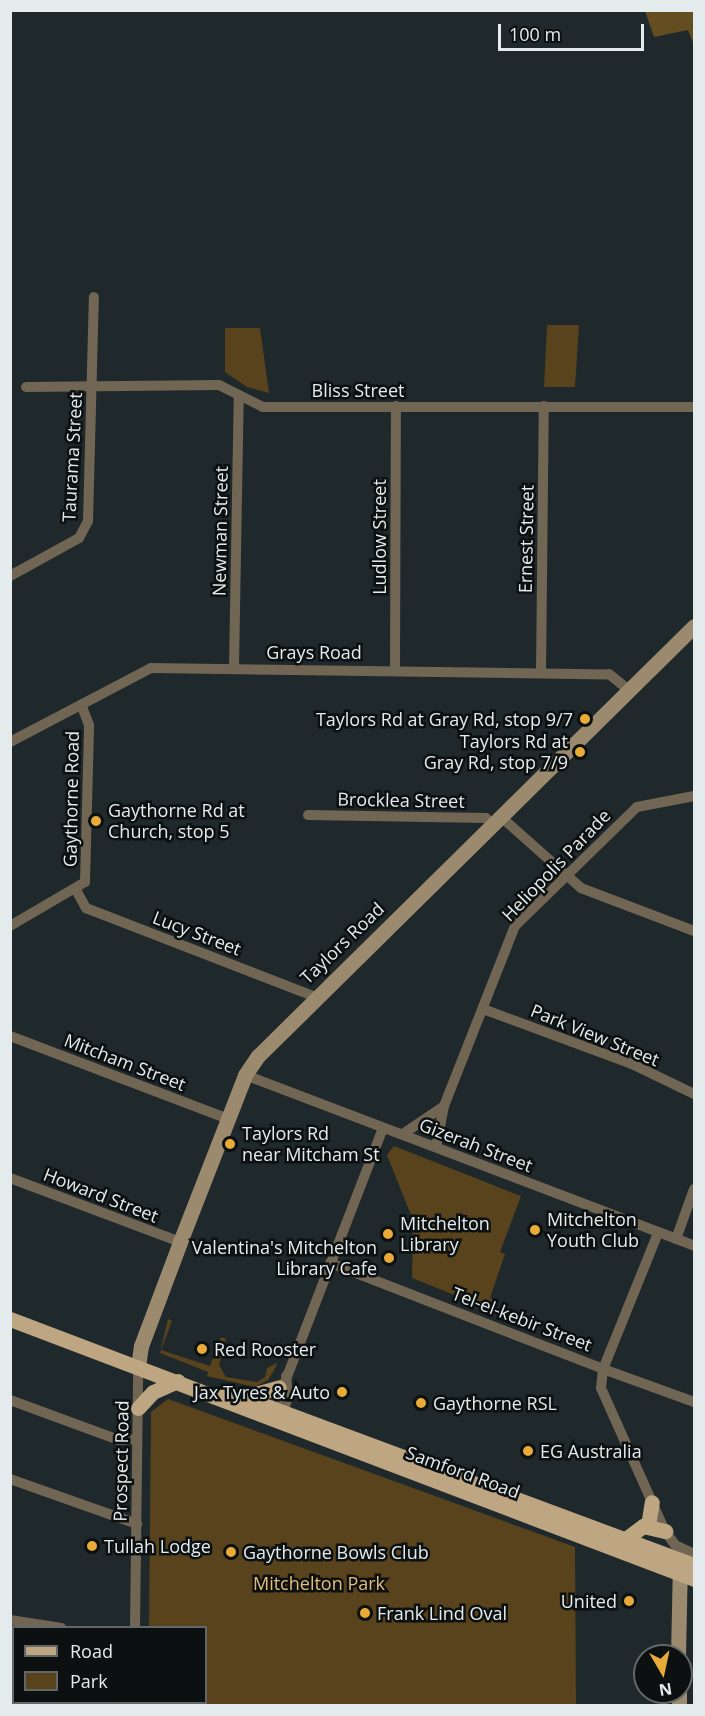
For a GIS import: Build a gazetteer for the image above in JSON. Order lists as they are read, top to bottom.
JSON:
{
  "streets": {
    "main road": ["Samford Road"],
    "street": [
      "Bliss Street",
      "Taurama Street",
      "Newman Street",
      "Ludlow Street",
      "Ernest Street",
      "Grays Road",
      "Gaythorne Road",
      "Brocklea Street",
      "Heliopolis Parade",
      "Lucy Street",
      "Taylors Road",
      "Park View Street",
      "Mitcham Street",
      "Gizerah Street",
      "Howard Street",
      "Tel-el-kebir Street",
      "Prospect Road"
    ]
  },
  "crossings": [
    ["Bliss Street", "Taurama Street"],
    ["Bliss Street", "Newman Street"],
    ["Bliss Street", "Ludlow Street"],
    ["Bliss Street", "Ernest Street"],
    ["Newman Street", "Grays Road"],
    ["Ludlow Street", "Grays Road"],
    ["Ernest Street", "Grays Road"],
    ["Grays Road", "Gaythorne Road"],
    ["Grays Road", "Taylors Road"],
    ["Gaythorne Road", "Lucy Street"],
    ["Brocklea Street", "Taylors Road"],
    ["Heliopolis Parade", "Park View Street"],
    ["Heliopolis Parade", "Gizerah Street"],
    ["Lucy Street", "Taylors Road"],
    ["Taylors Road", "Mitcham Street"],
    ["Taylors Road", "Gizerah Street"],
    ["Taylors Road", "Howard Street"],
    ["Taylors Road", "Prospect Road"],
    ["Taylors Road", "Samford Road"],
    ["Tel-el-kebir Street", "Samford Road"],
    ["Prospect Road", "Samford Road"]
  ],
  "parks": ["Mitchelton Park"],
  "places": [
    "Taylors Rd at Gray Rd, stop 9/7",
    "Taylors Rd at Gray Rd, stop 7/9",
    "Gaythorne Rd at Church, stop 5",
    "Taylors Rd near Mitcham St",
    "Mitchelton Youth Club",
    "Mitchelton Library",
    "Valentina's Mitchelton Library Cafe",
    "Red Rooster",
    "Jax Tyres & Auto",
    "Gaythorne RSL",
    "EG Australia",
    "Tullah Lodge",
    "Gaythorne Bowls Club",
    "United",
    "Frank Lind Oval"
  ],
  "legend": ["Road", "Park"],
  "scale_bar": "100 m",
  "north": "bottom"
}
